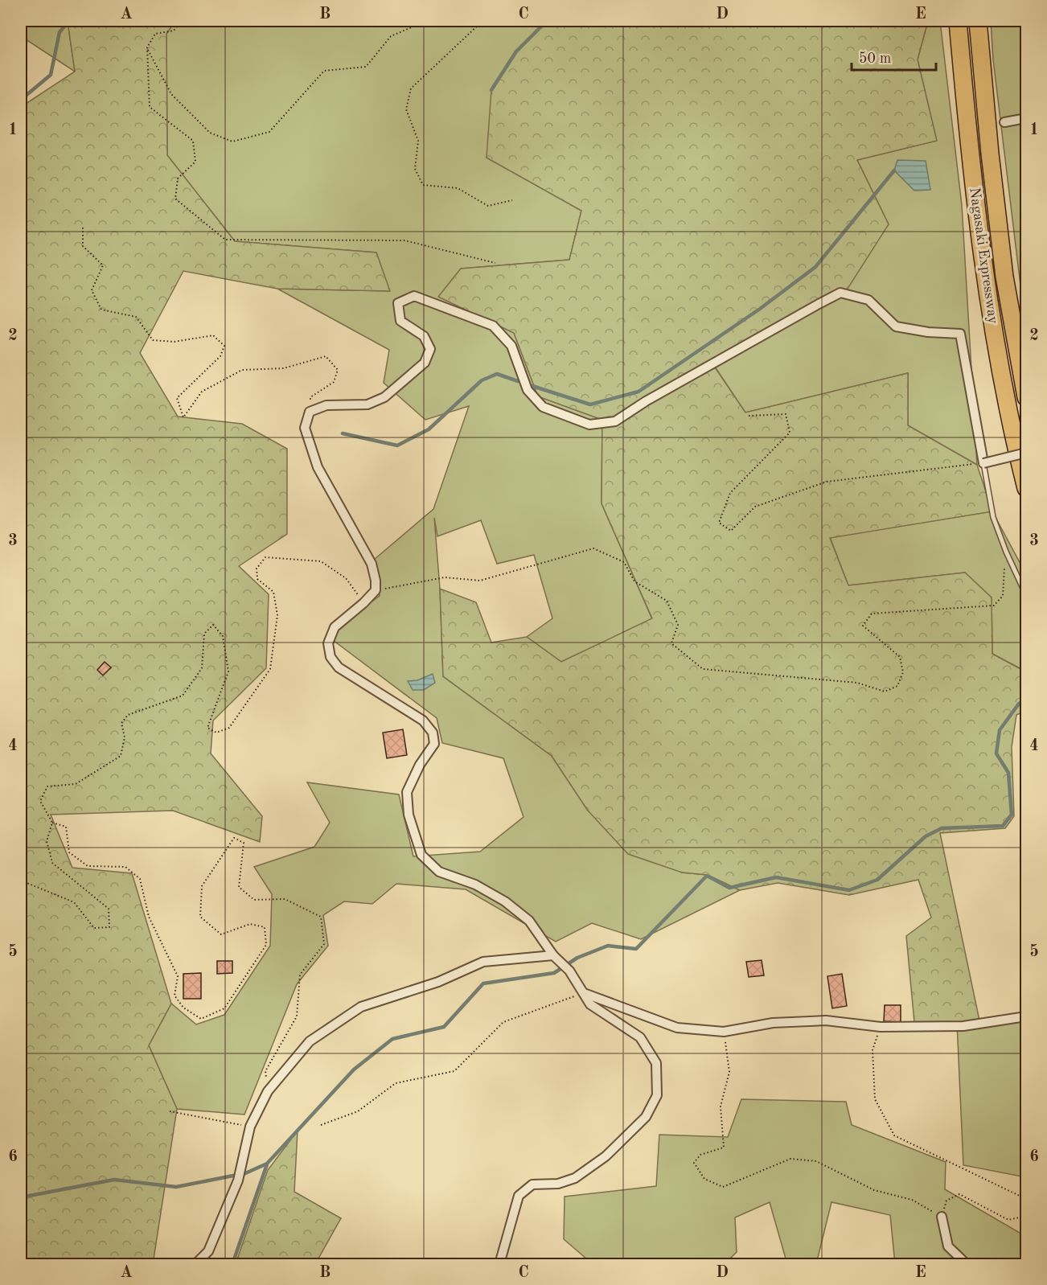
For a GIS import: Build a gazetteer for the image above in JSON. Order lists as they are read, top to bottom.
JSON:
{
  "streets": {
    "highway": ["Nagasaki Expressway"]
  },
  "scale_bar": "50 m",
  "grid": {
    "columns": [
      "A",
      "B",
      "C",
      "D",
      "E"
    ],
    "rows": [
      "1",
      "2",
      "3",
      "4",
      "5",
      "6"
    ]
  }
}
